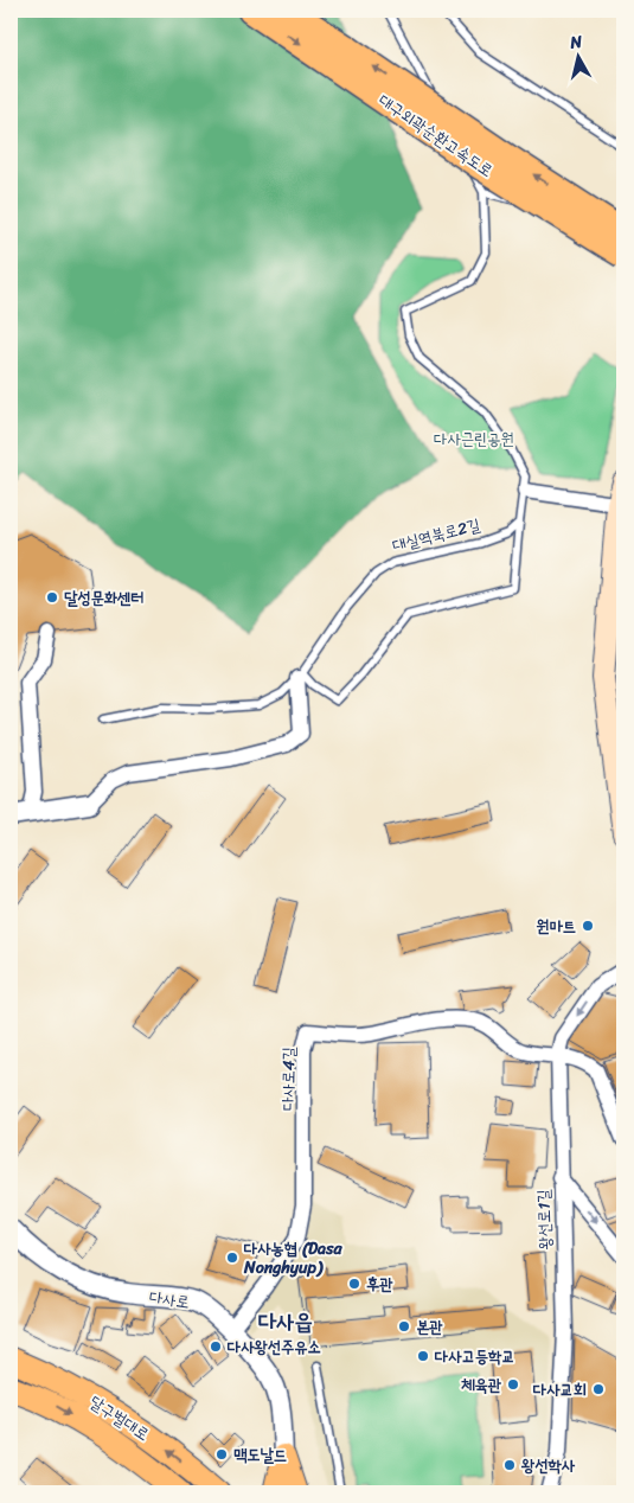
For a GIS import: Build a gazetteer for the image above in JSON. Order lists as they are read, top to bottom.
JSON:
{
  "streets": {
    "highway": ["대구외곽순환고속도로"],
    "main road": ["달구벌대로"],
    "street": ["다사로4길", "왕선로1길", "다사로"],
    "lane": ["대실역북로2길"]
  },
  "crossings": [
    ["다사로4길", "왕선로1길"],
    ["다사로4길", "다사로"]
  ],
  "districts": ["다사읍"],
  "parks": ["다사근린공원"],
  "places": [
    "달성문화센터",
    "원마트",
    "다사농협 (Dasa Nonghyup)",
    "후관",
    "본관",
    "다사왕선주유소",
    "다사고등학교",
    "체육관",
    "다사교회",
    "맥도날드",
    "왕선학사"
  ],
  "north": "top"
}
